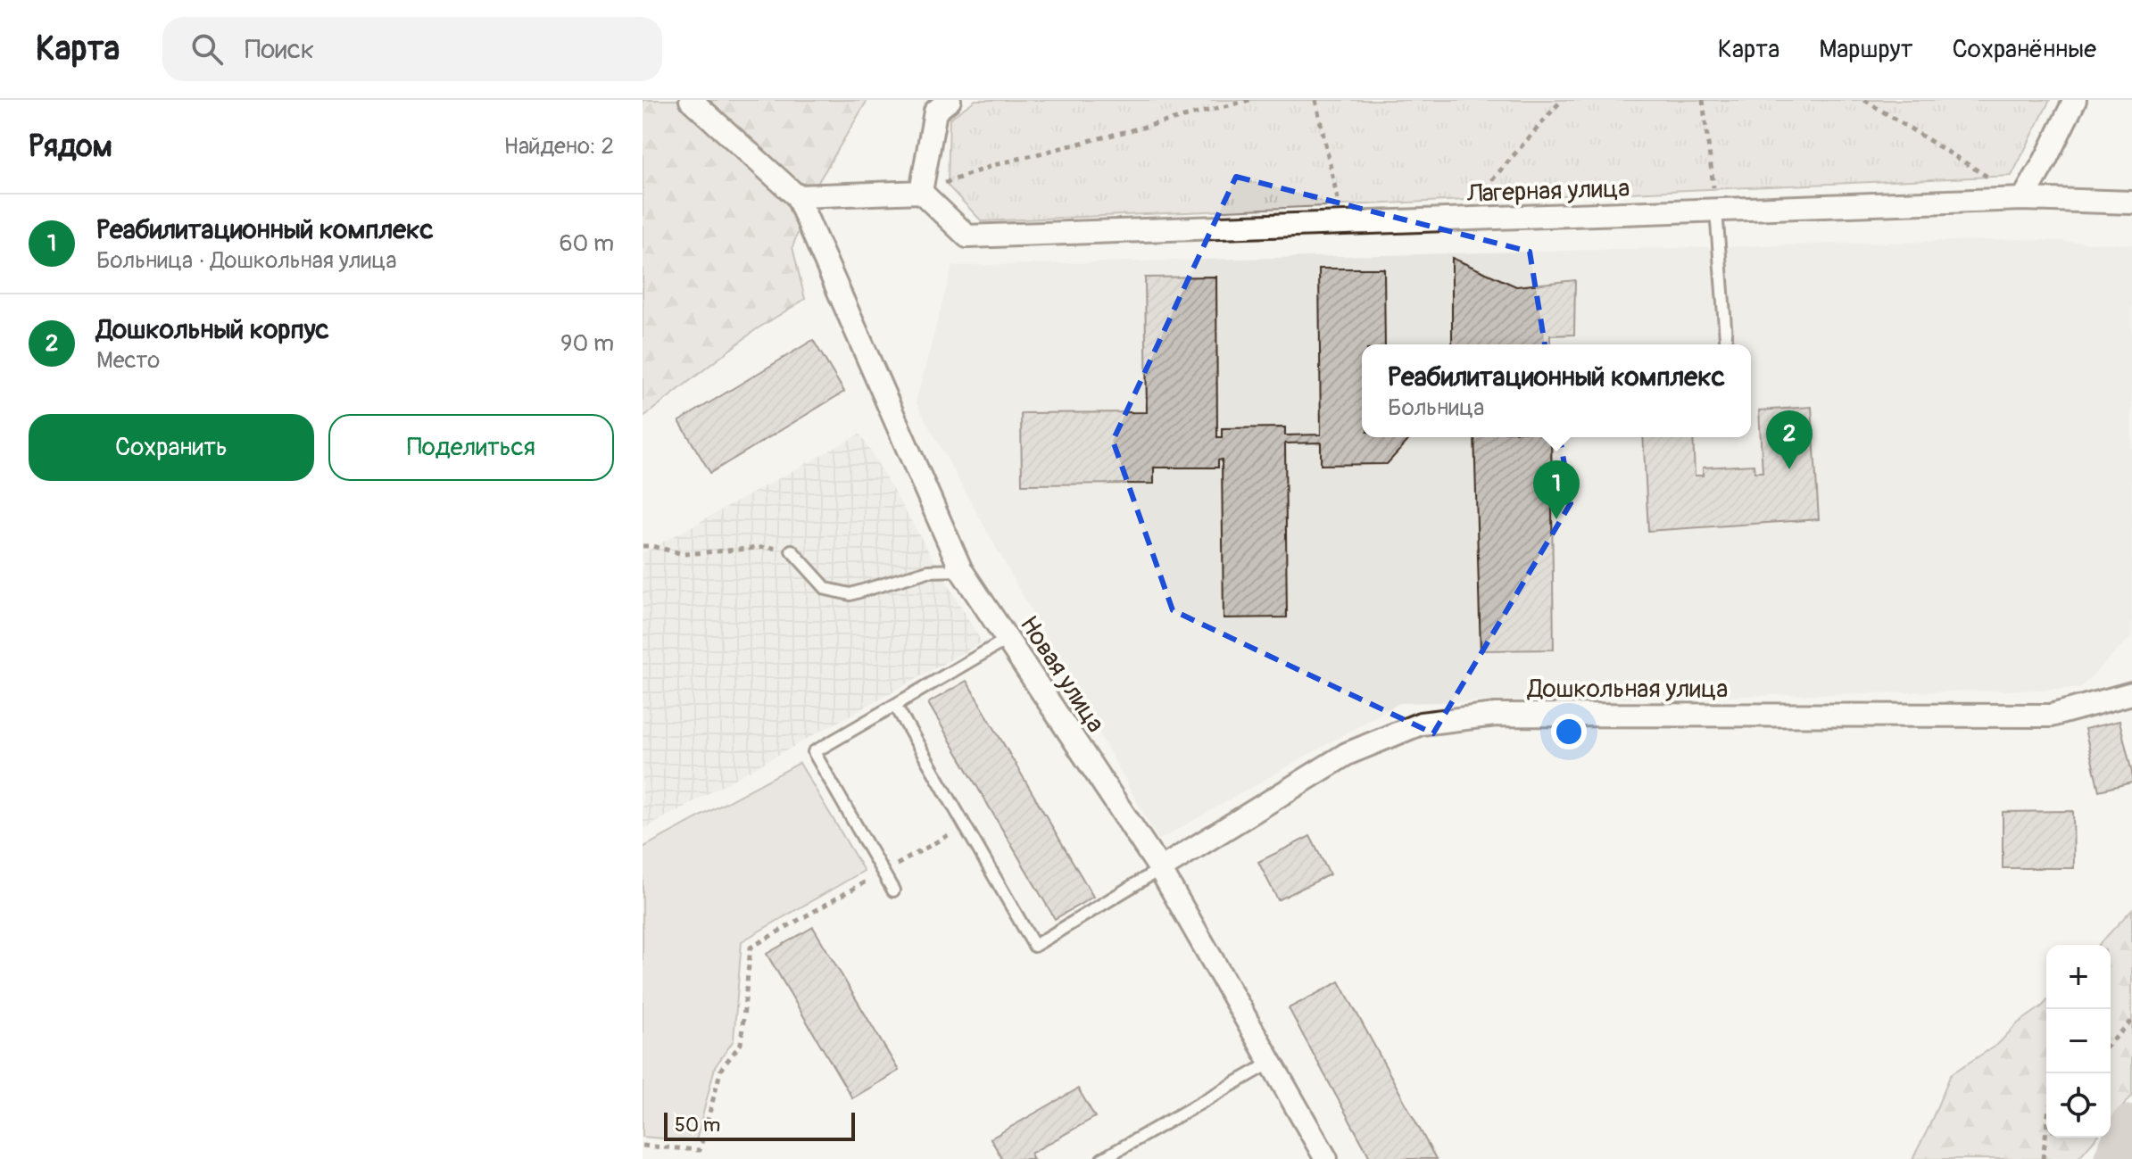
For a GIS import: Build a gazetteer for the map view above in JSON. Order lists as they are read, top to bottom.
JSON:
{
  "streets": {
    "street": ["Лагерная улица", "Новая улица", "Дошкольная улица"]
  },
  "crossings": [
    ["Новая улица", "Дошкольная улица"]
  ],
  "scale_bar": "50 m",
  "page": {
    "header": "Карта",
    "search": "Поиск",
    "nav": ["Карта", "Маршрут", "Сохранённые"],
    "heading": ["Рядом", "Найдено: 2"],
    "list": [
      {
        "mark": "1",
        "name": "Реабилитационный комплекс",
        "note": "Больница · Дошкольная улица",
        "value": "60 m"
      },
      {
        "mark": "2",
        "name": "Дошкольный корпус",
        "note": "Место",
        "value": "90 m"
      }
    ],
    "popup": ["Реабилитационный комплекс", "Больница"],
    "buttons": ["Сохранить", "Поделиться"],
    "pins": ["2", "1"],
    "map_buttons": ["+", "−"],
    "scale": "50 m"
  }
}
